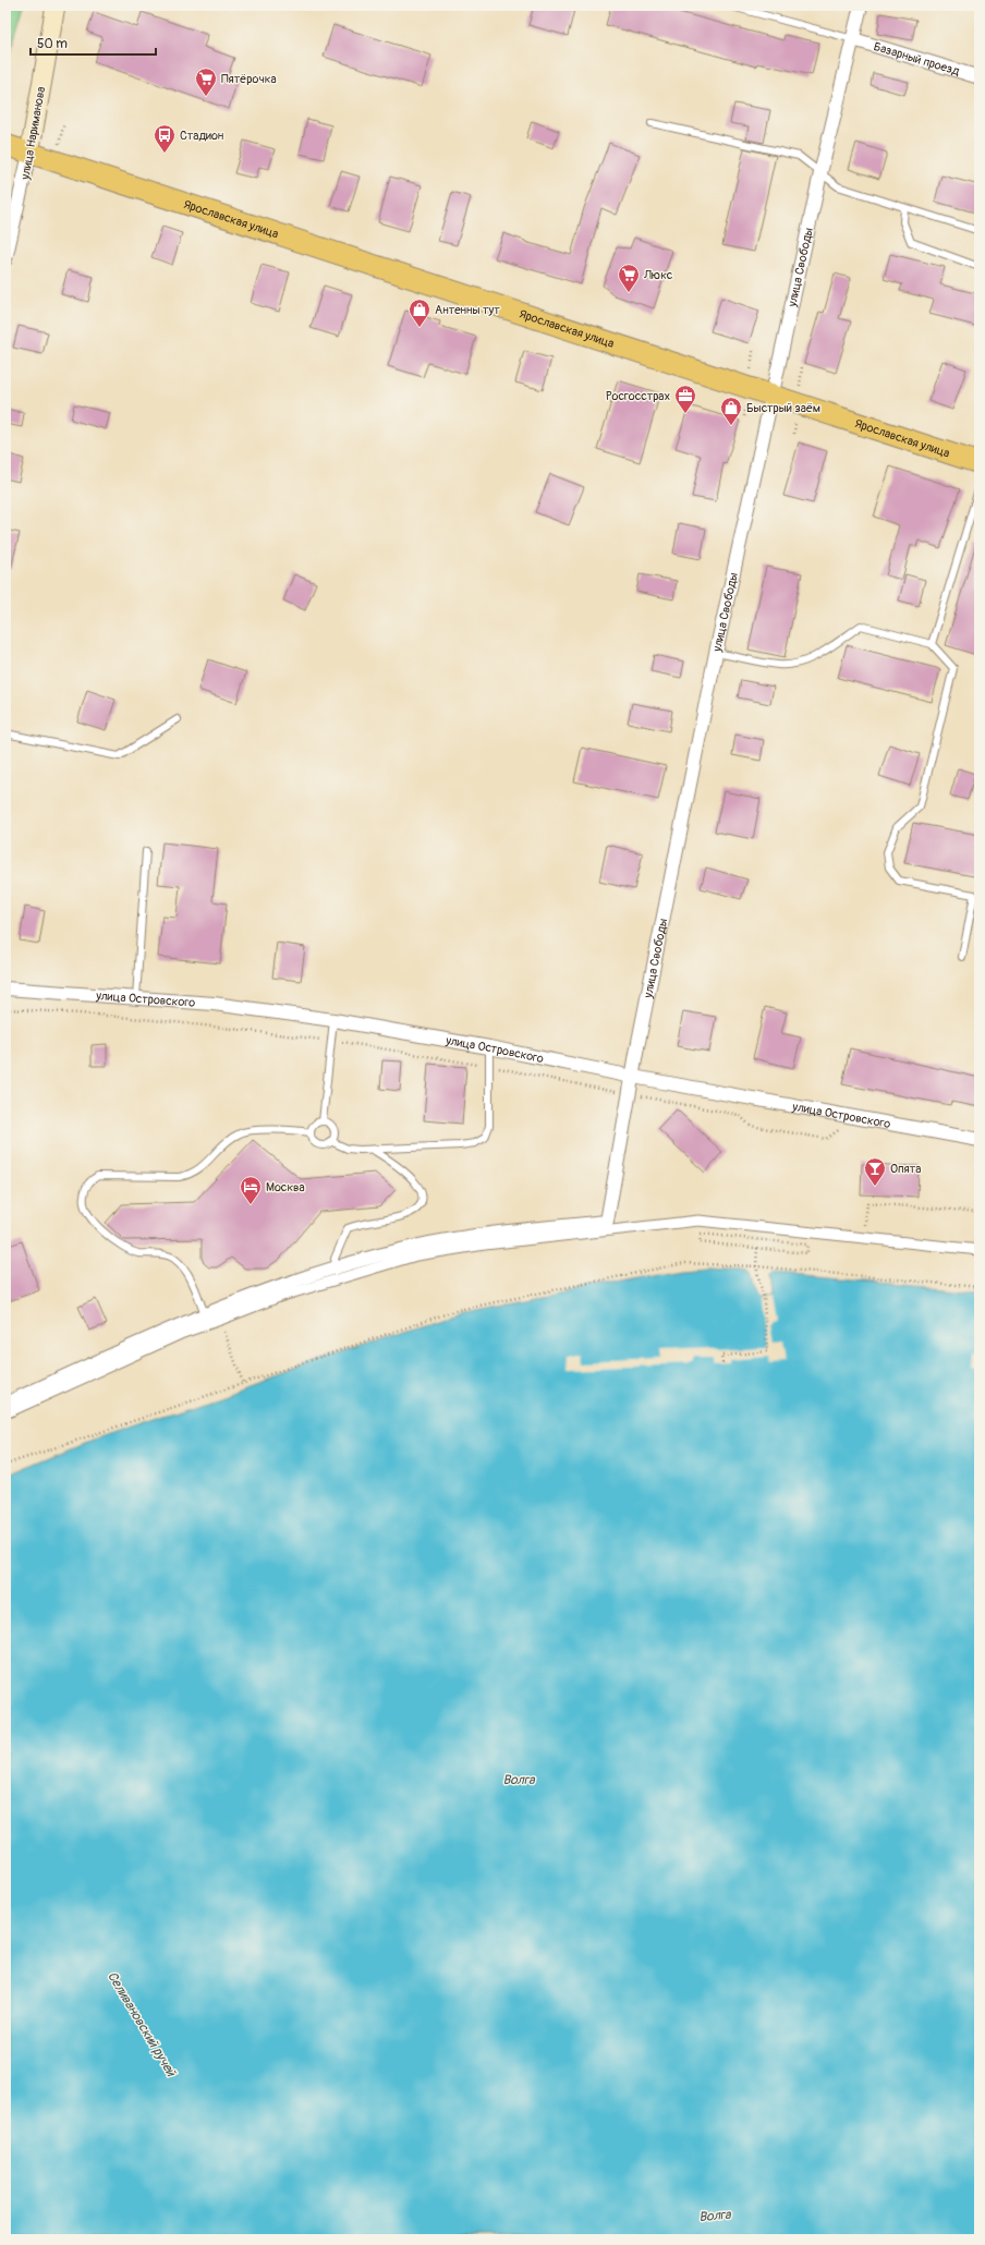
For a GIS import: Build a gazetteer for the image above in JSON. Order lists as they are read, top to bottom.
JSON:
{
  "streets": {
    "main road": ["улица Нариманова", "Ярославская улица"],
    "street": ["Базарный проезд", "улица Свободы", "улица Островского"]
  },
  "crossings": [
    ["Базарный проезд", "улица Свободы"],
    ["улица Нариманова", "Ярославская улица"],
    ["Ярославская улица", "улица Свободы"],
    ["улица Свободы", "улица Островского"]
  ],
  "water": ["Волга", "Селивановский ручей"],
  "places": {
    "supermarket": ["Пятёрочка", "Люкс"],
    "bus stop": ["Стадион"],
    "shop": ["Антенны тут", "Быстрый заём"],
    "office": ["Росгосстрах"],
    "bar": ["Опята"],
    "hotel": ["Москва"]
  },
  "scale_bar": "50 m"
}
